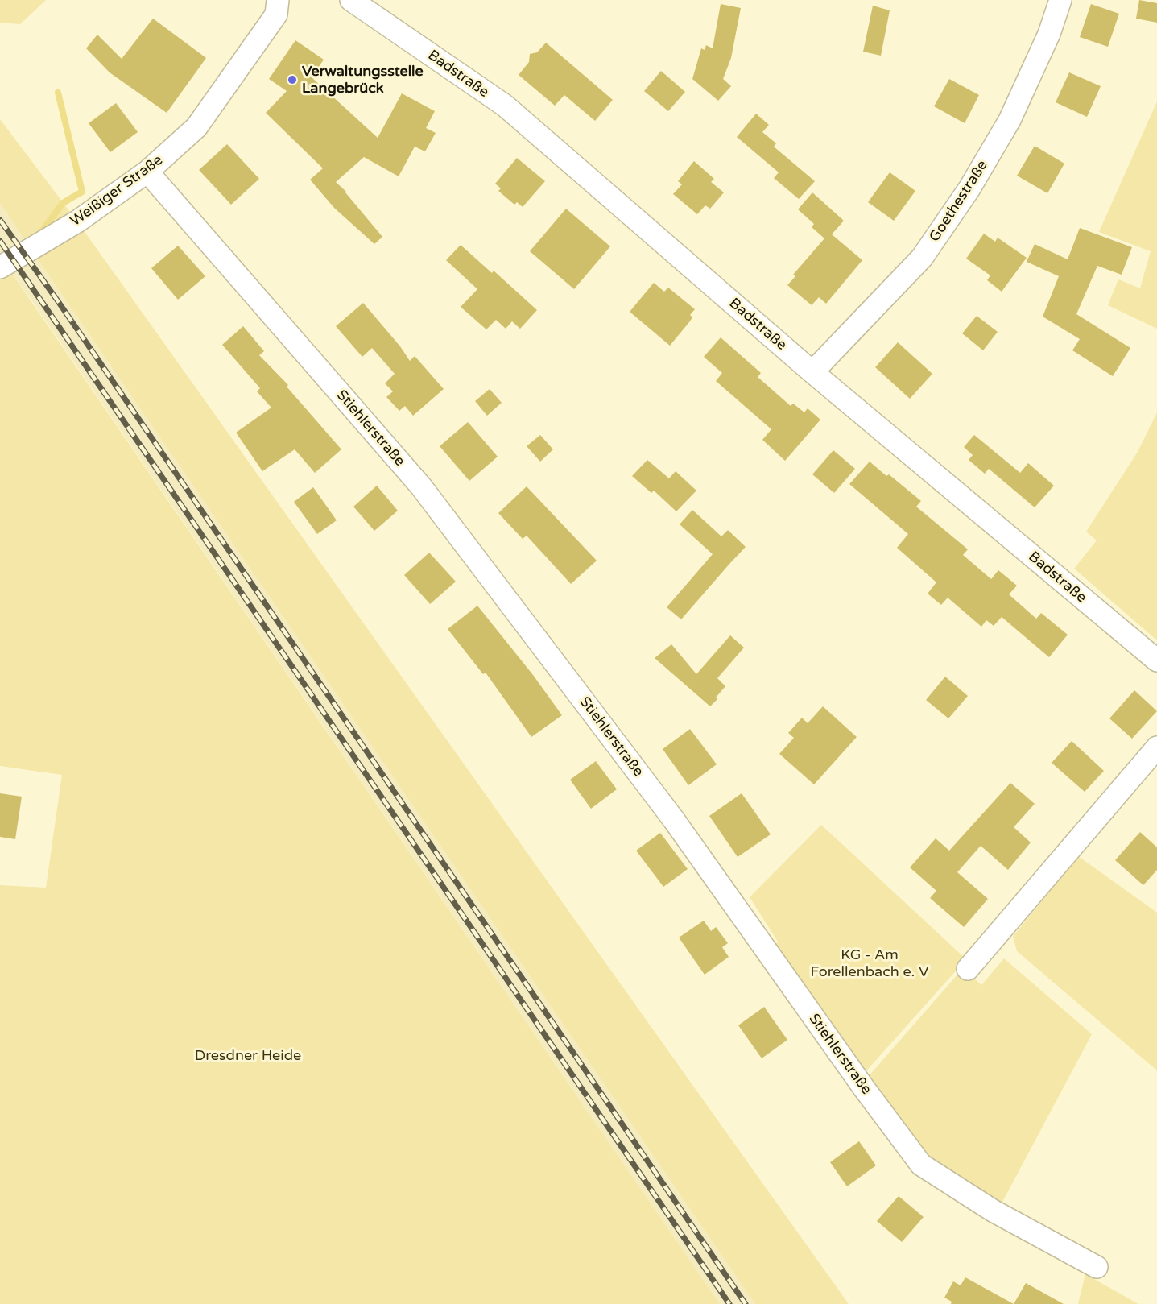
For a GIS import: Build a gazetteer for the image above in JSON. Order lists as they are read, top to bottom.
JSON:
{
  "streets": {
    "street": [
      "Badstraße",
      "Weißiger Straße",
      "Goethestraße",
      "Stiehlerstraße"
    ]
  },
  "crossings": [
    ["Badstraße", "Goethestraße"],
    ["Weißiger Straße", "Stiehlerstraße"]
  ],
  "parks": ["KG - Am Forellenbach e. V", "Dresdner Heide"],
  "places": ["Verwaltungsstelle Langebrück"]
}
